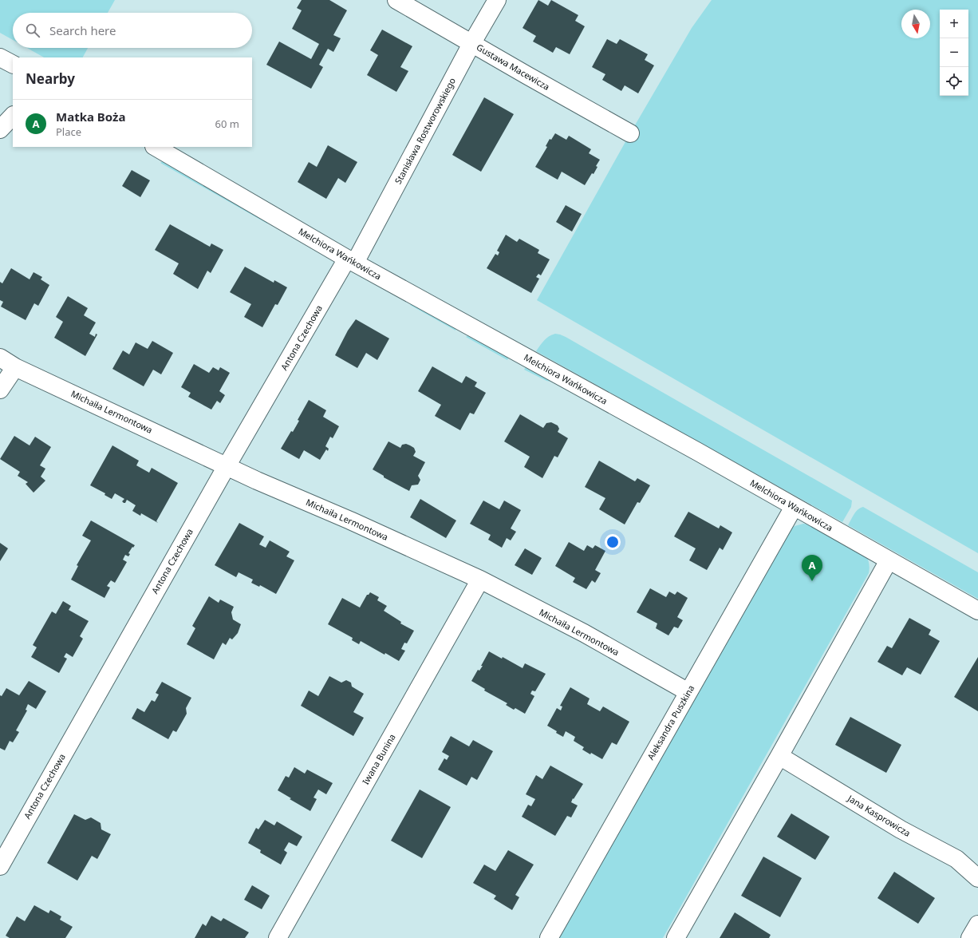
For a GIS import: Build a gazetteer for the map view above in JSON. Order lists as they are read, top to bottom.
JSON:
{
  "streets": {
    "street": [
      "Gustawa Macewicza",
      "Stanisława Rostworowskiego",
      "Melchiora Wańkowicza",
      "Antona Czechowa",
      "Michaiła Lermontowa",
      "Aleksandra Puszkina",
      "Iwana Bunina",
      "Jana Kasprowicza"
    ]
  },
  "crossings": [
    ["Gustawa Macewicza", "Stanisława Rostworowskiego"],
    ["Stanisława Rostworowskiego", "Melchiora Wańkowicza"],
    ["Stanisława Rostworowskiego", "Antona Czechowa"],
    ["Melchiora Wańkowicza", "Antona Czechowa"],
    ["Melchiora Wańkowicza", "Aleksandra Puszkina"],
    ["Antona Czechowa", "Michaiła Lermontowa"],
    ["Michaiła Lermontowa", "Aleksandra Puszkina"],
    ["Michaiła Lermontowa", "Iwana Bunina"]
  ],
  "north": "bottom",
  "page": {
    "map_buttons": ["+", "−"],
    "search": "Search here",
    "heading": "Nearby",
    "list": [
      {
        "mark": "A",
        "name": "Matka Boża",
        "note": "Place",
        "value": "60 m"
      }
    ],
    "pins": "A"
  }
}
